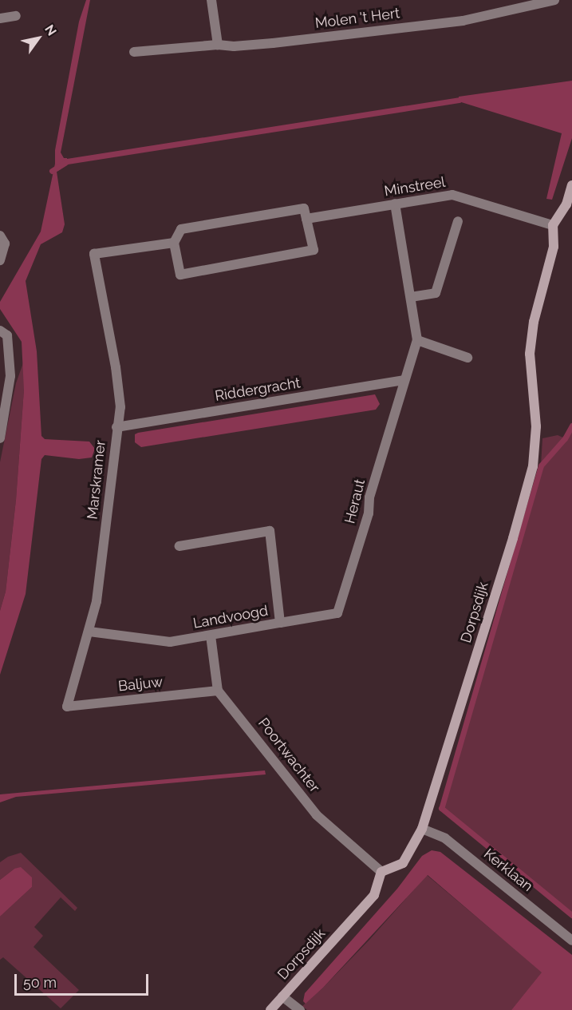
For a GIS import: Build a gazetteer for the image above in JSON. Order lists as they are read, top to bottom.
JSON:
{
  "streets": {
    "street": [
      "Molen 't Hert",
      "Minstreel",
      "Riddergracht",
      "Marskramer",
      "Heraut",
      "Dorpsdijk",
      "Landvoogd",
      "Baljuw",
      "Poortwachter",
      "Kerklaan"
    ]
  },
  "crossings": [
    ["Minstreel", "Heraut"],
    ["Minstreel", "Dorpsdijk"],
    ["Riddergracht", "Marskramer"],
    ["Riddergracht", "Heraut"],
    ["Marskramer", "Landvoogd"],
    ["Marskramer", "Baljuw"],
    ["Heraut", "Landvoogd"],
    ["Dorpsdijk", "Poortwachter"],
    ["Dorpsdijk", "Kerklaan"],
    ["Baljuw", "Poortwachter"]
  ],
  "scale_bar": "50 m",
  "north": "top right"
}
